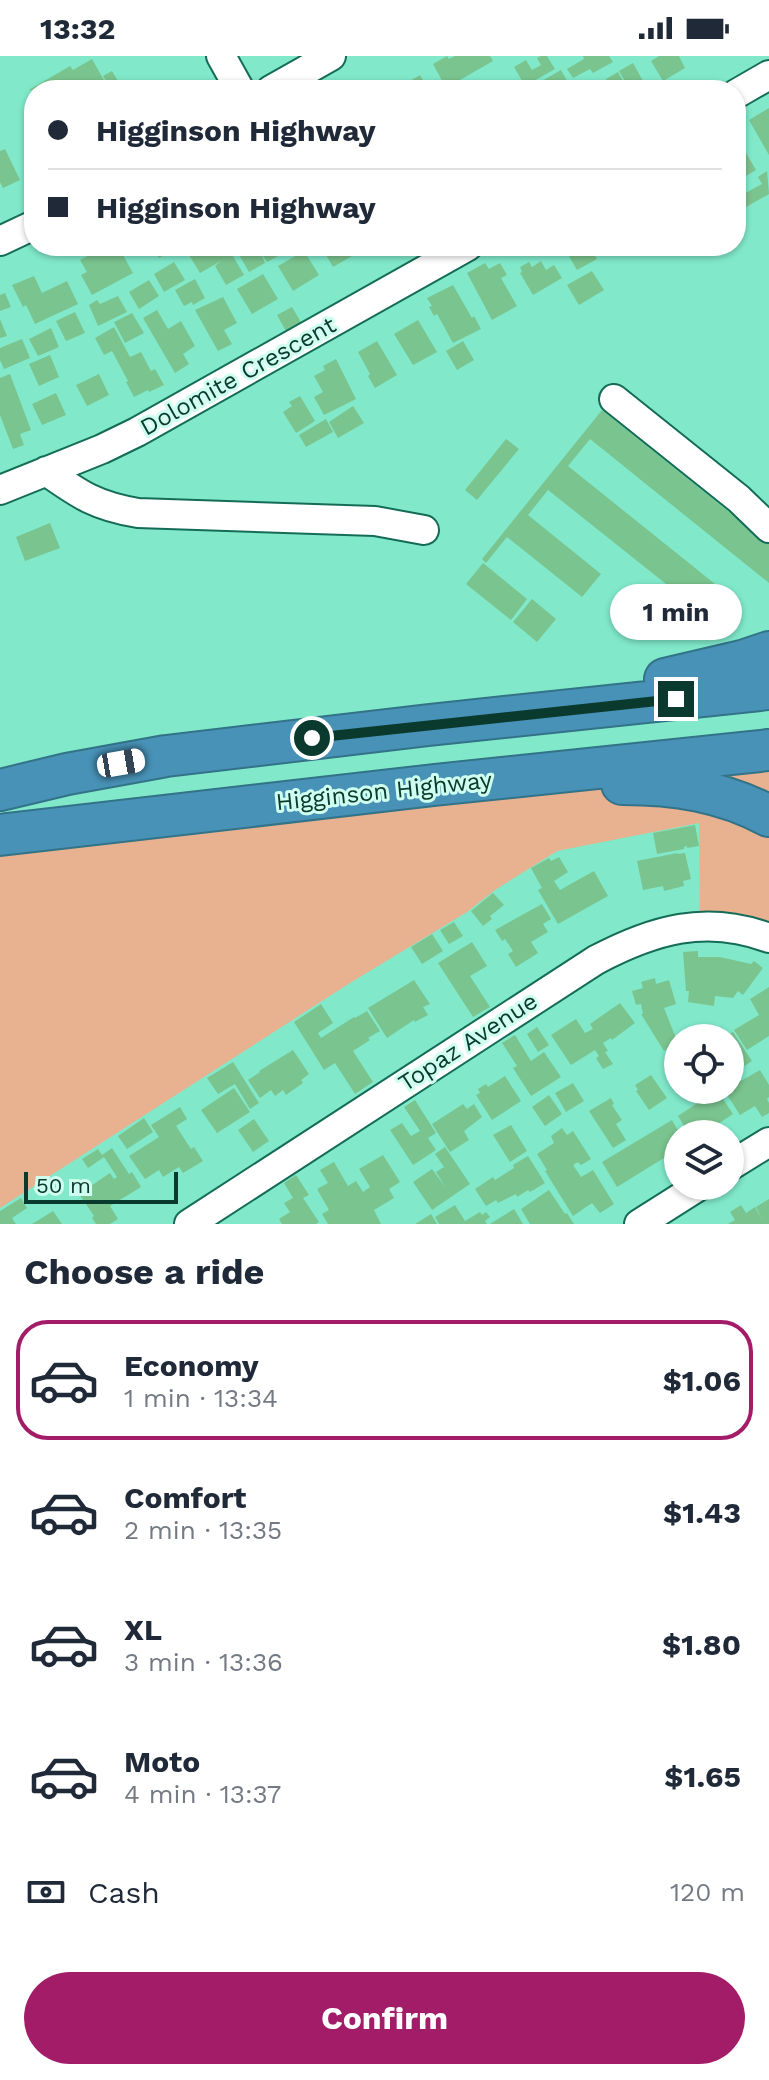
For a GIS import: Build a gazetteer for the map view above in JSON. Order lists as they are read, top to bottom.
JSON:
{
  "streets": {
    "highway": ["Higginson Highway"],
    "street": ["Dolomite Crescent", "Topaz Avenue"]
  },
  "scale_bar": "50 m",
  "page": {
    "status": "13:32",
    "banner": ["Higginson Highway", "Higginson Highway"],
    "bubble": "1 min",
    "scale": "50 m",
    "heading": "Choose a ride",
    "list": [
      {
        "name": "Economy",
        "note": "1 min · 13:34",
        "value": "$1.06"
      },
      {
        "name": "Comfort",
        "note": "2 min · 13:35",
        "value": "$1.43"
      },
      {
        "name": "XL",
        "note": "3 min · 13:36",
        "value": "$1.80"
      },
      {
        "name": "Moto",
        "note": "4 min · 13:37",
        "value": "$1.65"
      }
    ],
    "pay": ["Cash", "120 m"],
    "buttons": "Confirm"
  }
}
